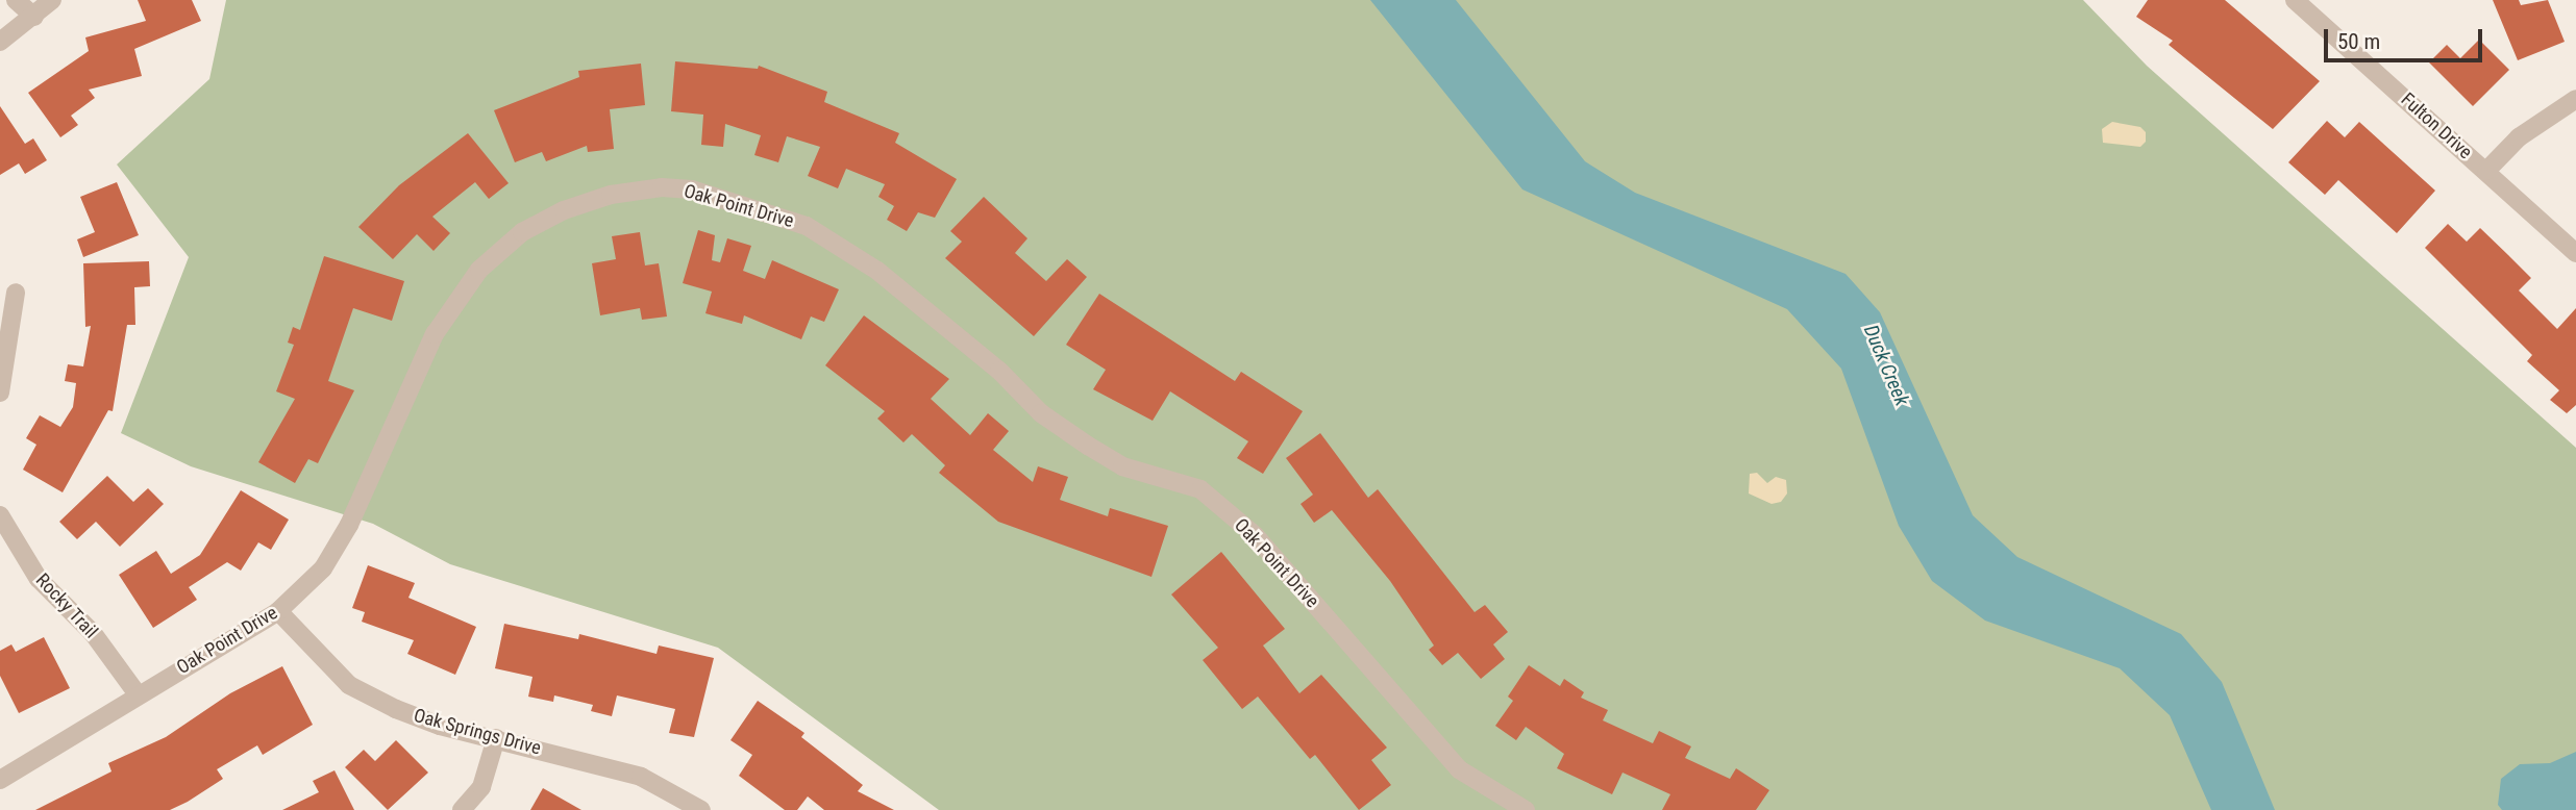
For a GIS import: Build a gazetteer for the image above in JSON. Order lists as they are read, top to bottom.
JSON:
{
  "streets": {
    "street": [
      "Fulton Drive",
      "Oak Point Drive",
      "Rocky Trail",
      "Oak Springs Drive"
    ]
  },
  "crossings": [
    ["Oak Point Drive", "Rocky Trail"],
    ["Oak Point Drive", "Oak Springs Drive"]
  ],
  "water": ["Duck Creek"],
  "scale_bar": "50 m"
}
